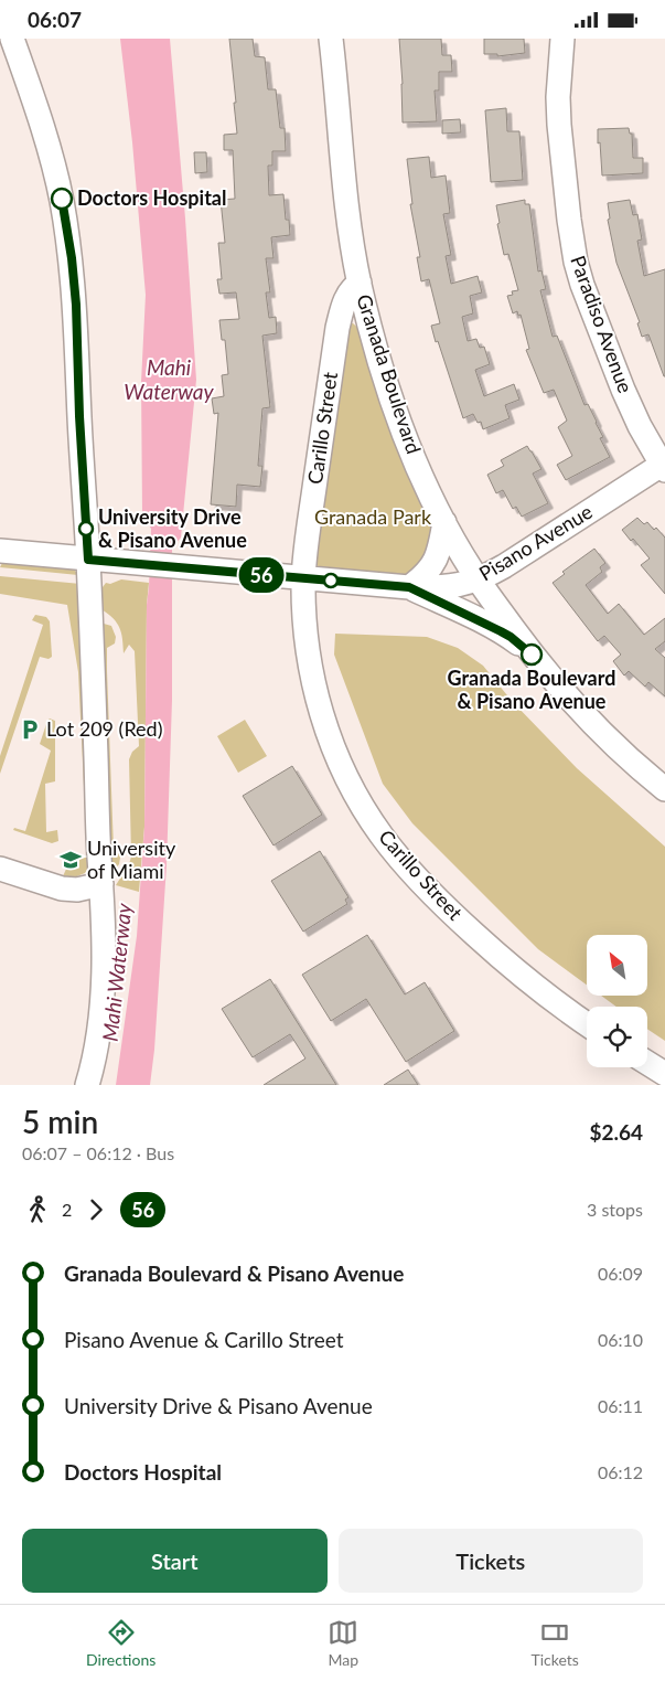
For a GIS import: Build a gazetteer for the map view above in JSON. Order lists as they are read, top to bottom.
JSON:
{
  "streets": {
    "street": [
      "Paradiso Avenue",
      "Granada Boulevard",
      "Carillo Street",
      "Pisano Avenue"
    ]
  },
  "crossings": [
    ["Paradiso Avenue", "Pisano Avenue"],
    ["Granada Boulevard", "Carillo Street"],
    ["Granada Boulevard", "Pisano Avenue"],
    ["Carillo Street", "Pisano Avenue"]
  ],
  "water": ["Mahi Waterway"],
  "parks": ["Granada Park"],
  "places": {
    "other": ["Doctors Hospital", "University Drive & Pisano Avenue", "Granada Boulevard & Pisano Avenue"],
    "parking": ["Lot 209 (Red)"],
    "school or university": ["University of Miami"]
  },
  "lines": ["bus line 56"],
  "north": "top left",
  "page": {
    "status": "06:07",
    "on_map": "56",
    "heading": ["5 min", "06:07 – 06:12 · Bus", "$2.64"],
    "legs": ["2", "56", "3 stops"],
    "list": [
      {
        "name": "Granada Boulevard & Pisano Avenue",
        "value": "06:09"
      },
      {
        "name": "Pisano Avenue & Carillo Street",
        "value": "06:10"
      },
      {
        "name": "University Drive & Pisano Avenue",
        "value": "06:11"
      },
      {
        "name": "Doctors Hospital",
        "value": "06:12"
      }
    ],
    "buttons": ["Start", "Tickets"],
    "tabs": ["Directions", "Map", "Tickets"]
  }
}
